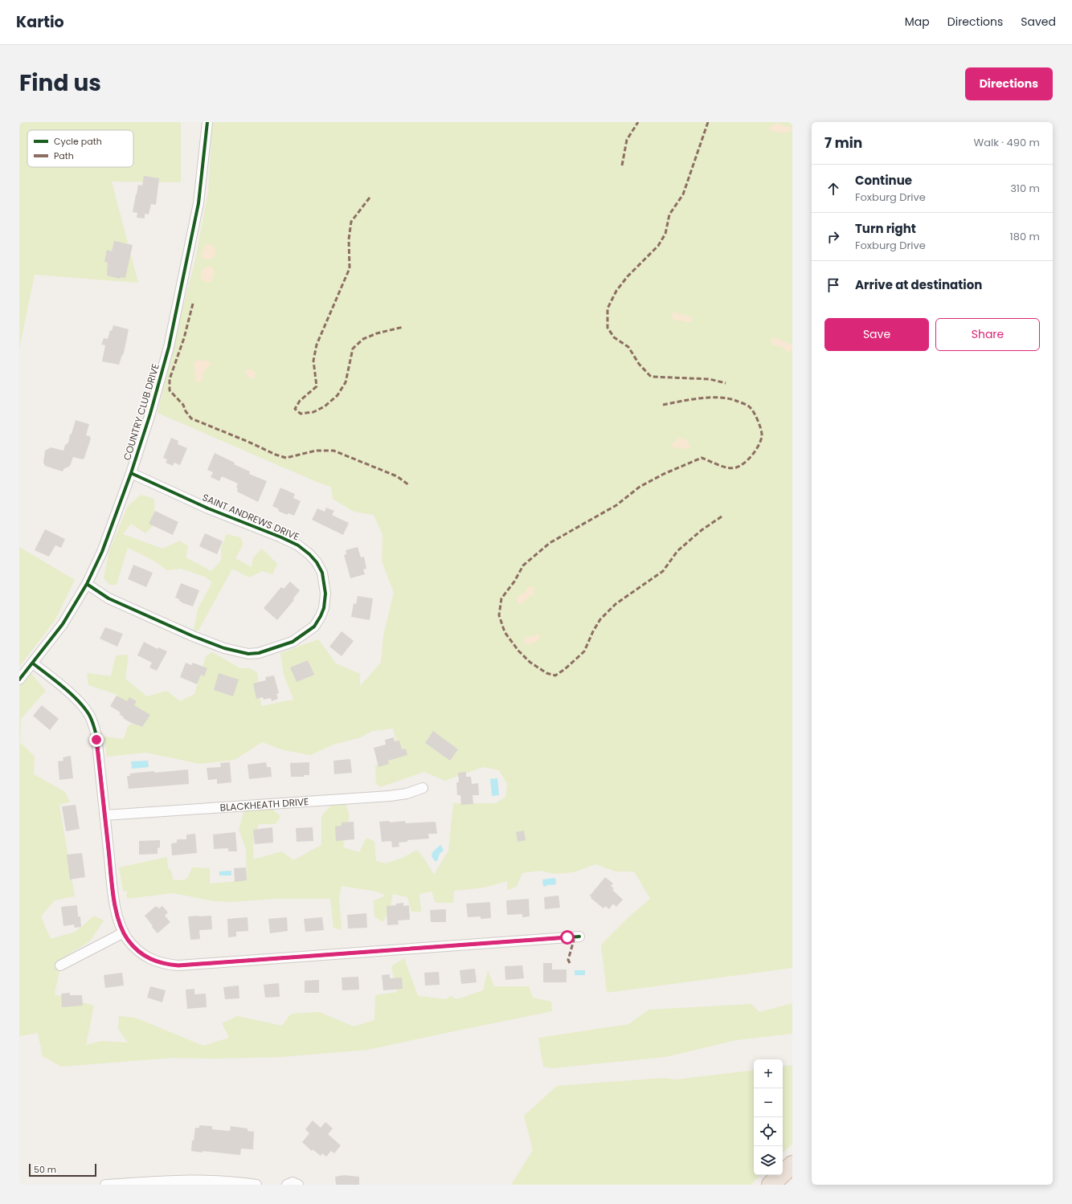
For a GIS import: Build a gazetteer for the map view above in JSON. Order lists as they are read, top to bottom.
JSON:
{
  "streets": {
    "street": ["COUNTRY CLUB DRIVE", "SAINT ANDREWS DRIVE", "BLACKHEATH DRIVE"]
  },
  "crossings": [
    ["COUNTRY CLUB DRIVE", "SAINT ANDREWS DRIVE"]
  ],
  "legend": ["Cycle path", "Path"],
  "scale_bar": "50 m",
  "page": {
    "header": "Kartio",
    "nav": ["Map", "Directions", "Saved"],
    "title": "Find us",
    "buttons": [
      "Directions",
      ["Save", "Share"]
    ],
    "heading": ["7 min", "Walk · 490 m"],
    "list": [
      ["Continue", "Foxburg Drive", "310 m"],
      ["Turn right", "Foxburg Drive", "180 m"],
      "Arrive at destination"
    ],
    "map_buttons": ["+", "−"],
    "scale": "50 m"
  }
}
